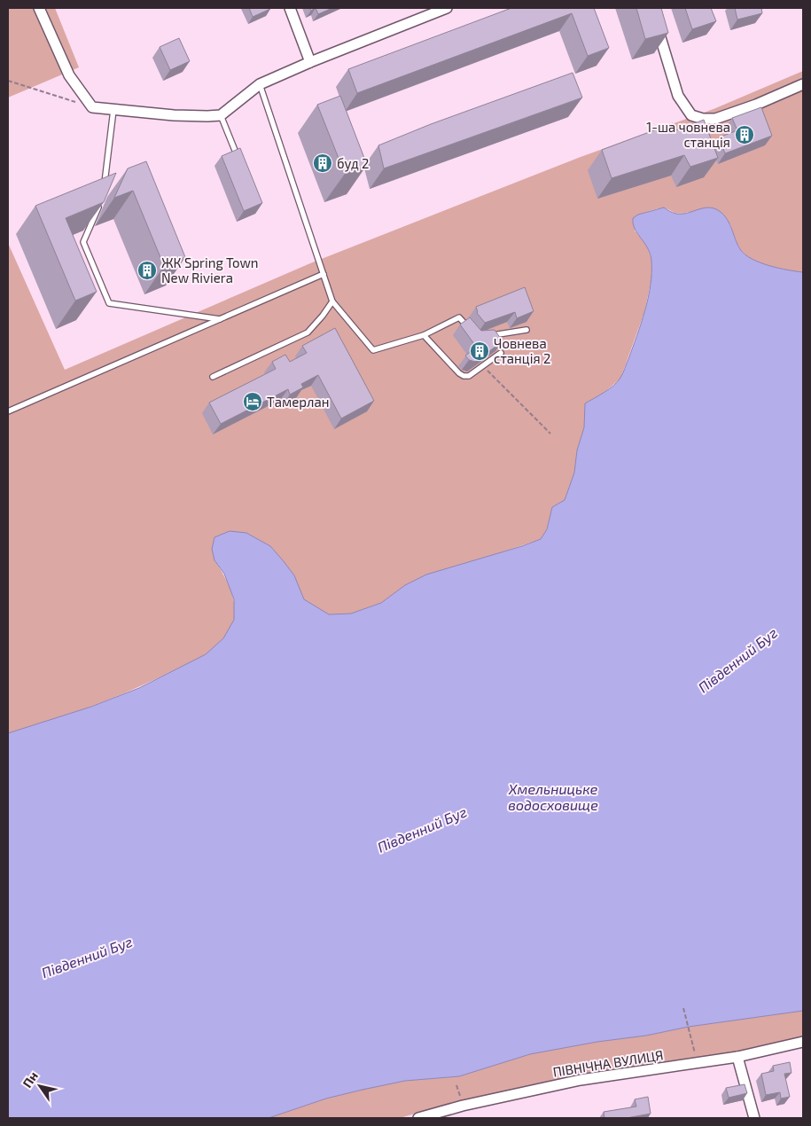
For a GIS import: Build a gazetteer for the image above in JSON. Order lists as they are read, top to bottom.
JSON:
{
  "streets": {
    "street": ["ПІВНІЧНА ВУЛИЦЯ"]
  },
  "water": ["Південний Буг", "Хмельницьке водосховище"],
  "places": {
    "building": [
      "1-ша човнева станція",
      "буд 2",
      "ЖК Spring Town New Riviera",
      "Човнева станція 2"
    ],
    "hotel": ["Тамерлан"]
  },
  "north": "top left"
}
